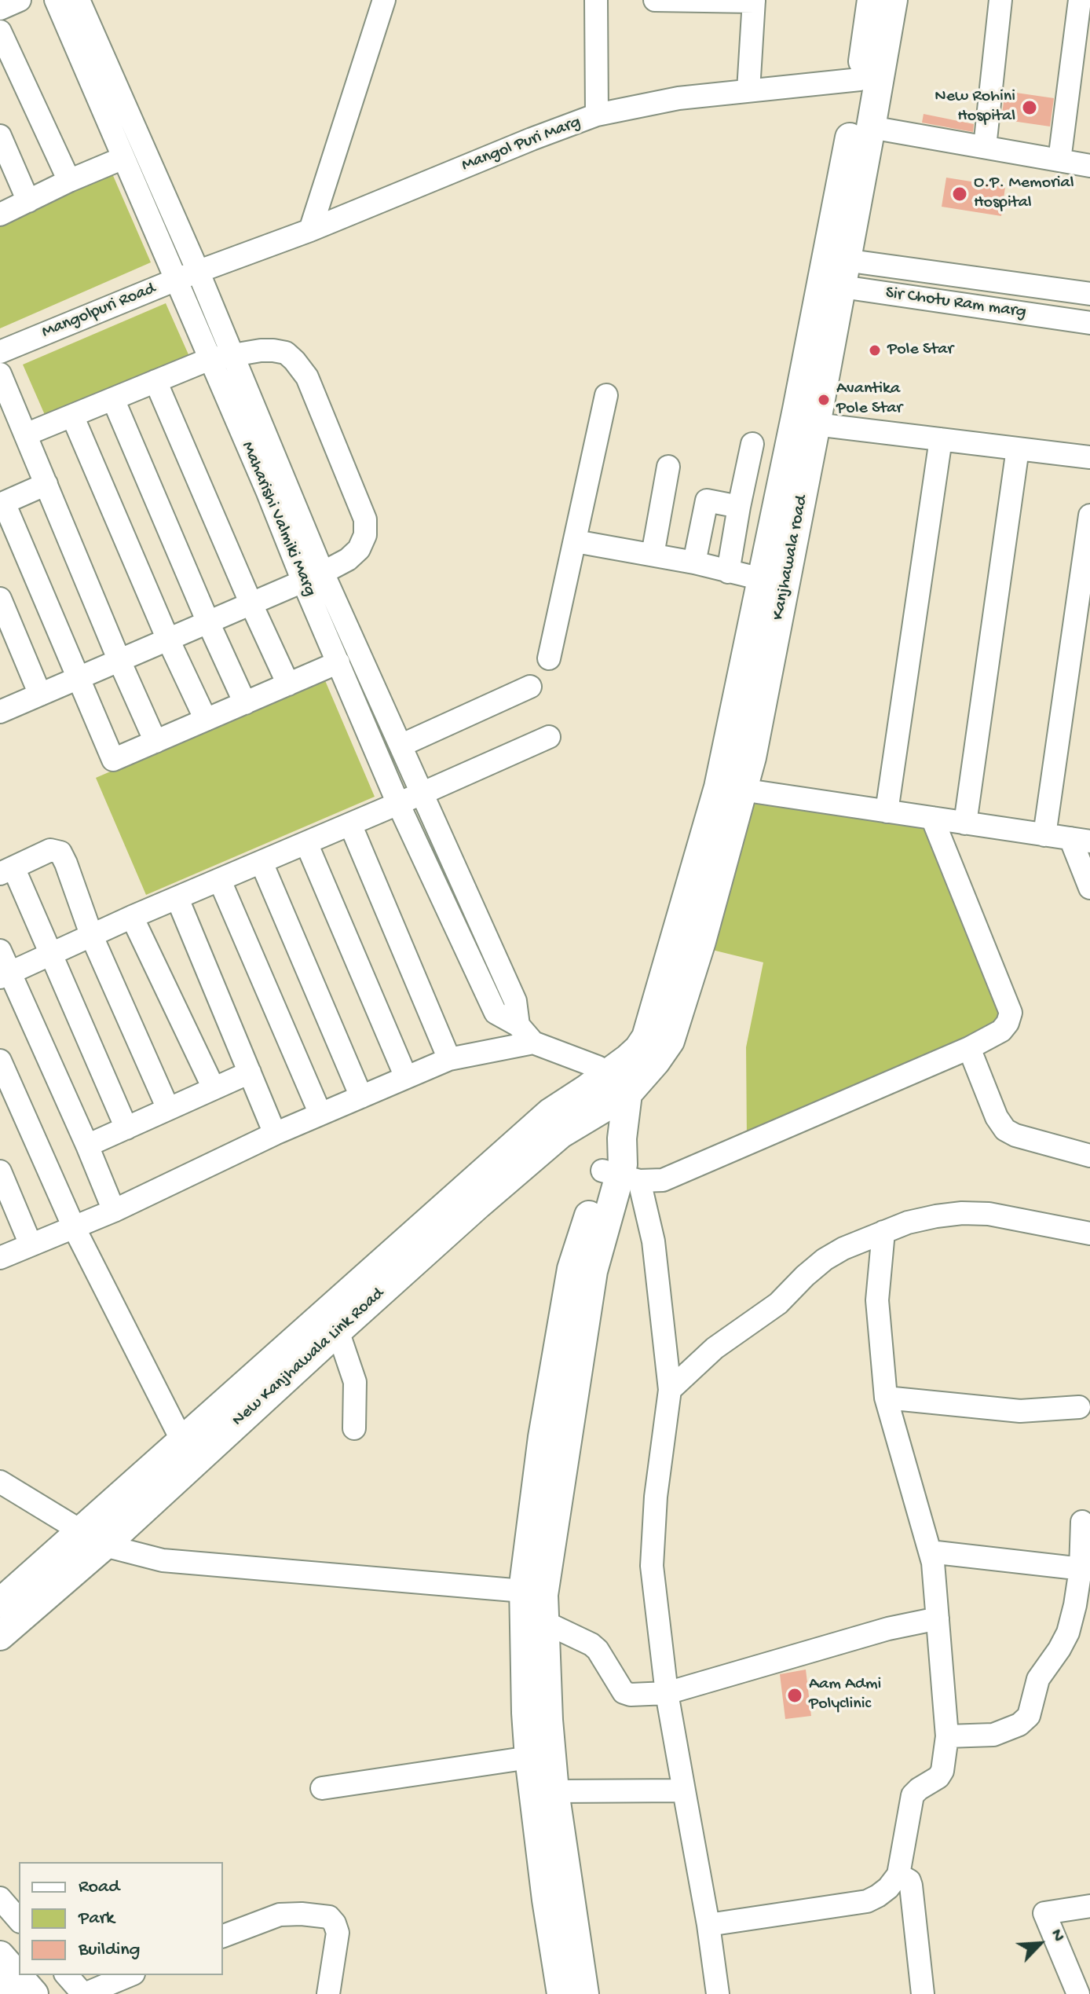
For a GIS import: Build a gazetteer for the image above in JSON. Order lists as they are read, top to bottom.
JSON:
{
  "streets": {
    "main road": ["Kanjhawala road", "New Kanjhawala Link Road"],
    "street": [
      "Mangol Puri Marg",
      "Sir Chotu Ram marg",
      "Mangolpuri Road",
      "Maharishi Valmiki Marg"
    ]
  },
  "crossings": [
    ["Mangol Puri Marg", "Mangolpuri Road"],
    ["Mangol Puri Marg", "Maharishi Valmiki Marg"],
    ["Mangol Puri Marg", "Kanjhawala road"],
    ["Sir Chotu Ram marg", "Kanjhawala road"],
    ["Mangolpuri Road", "Maharishi Valmiki Marg"],
    ["Maharishi Valmiki Marg", "Kanjhawala road"],
    ["Maharishi Valmiki Marg", "New Kanjhawala Link Road"],
    ["Kanjhawala road", "New Kanjhawala Link Road"]
  ],
  "places": [
    "New Rohini Hospital",
    "O.P. Memorial Hospital",
    "Pole Star",
    "Avantika Pole Star",
    "Aam Admi Polyclinic"
  ],
  "legend": ["Road", "Park", "Building"],
  "north": "top right"
}
